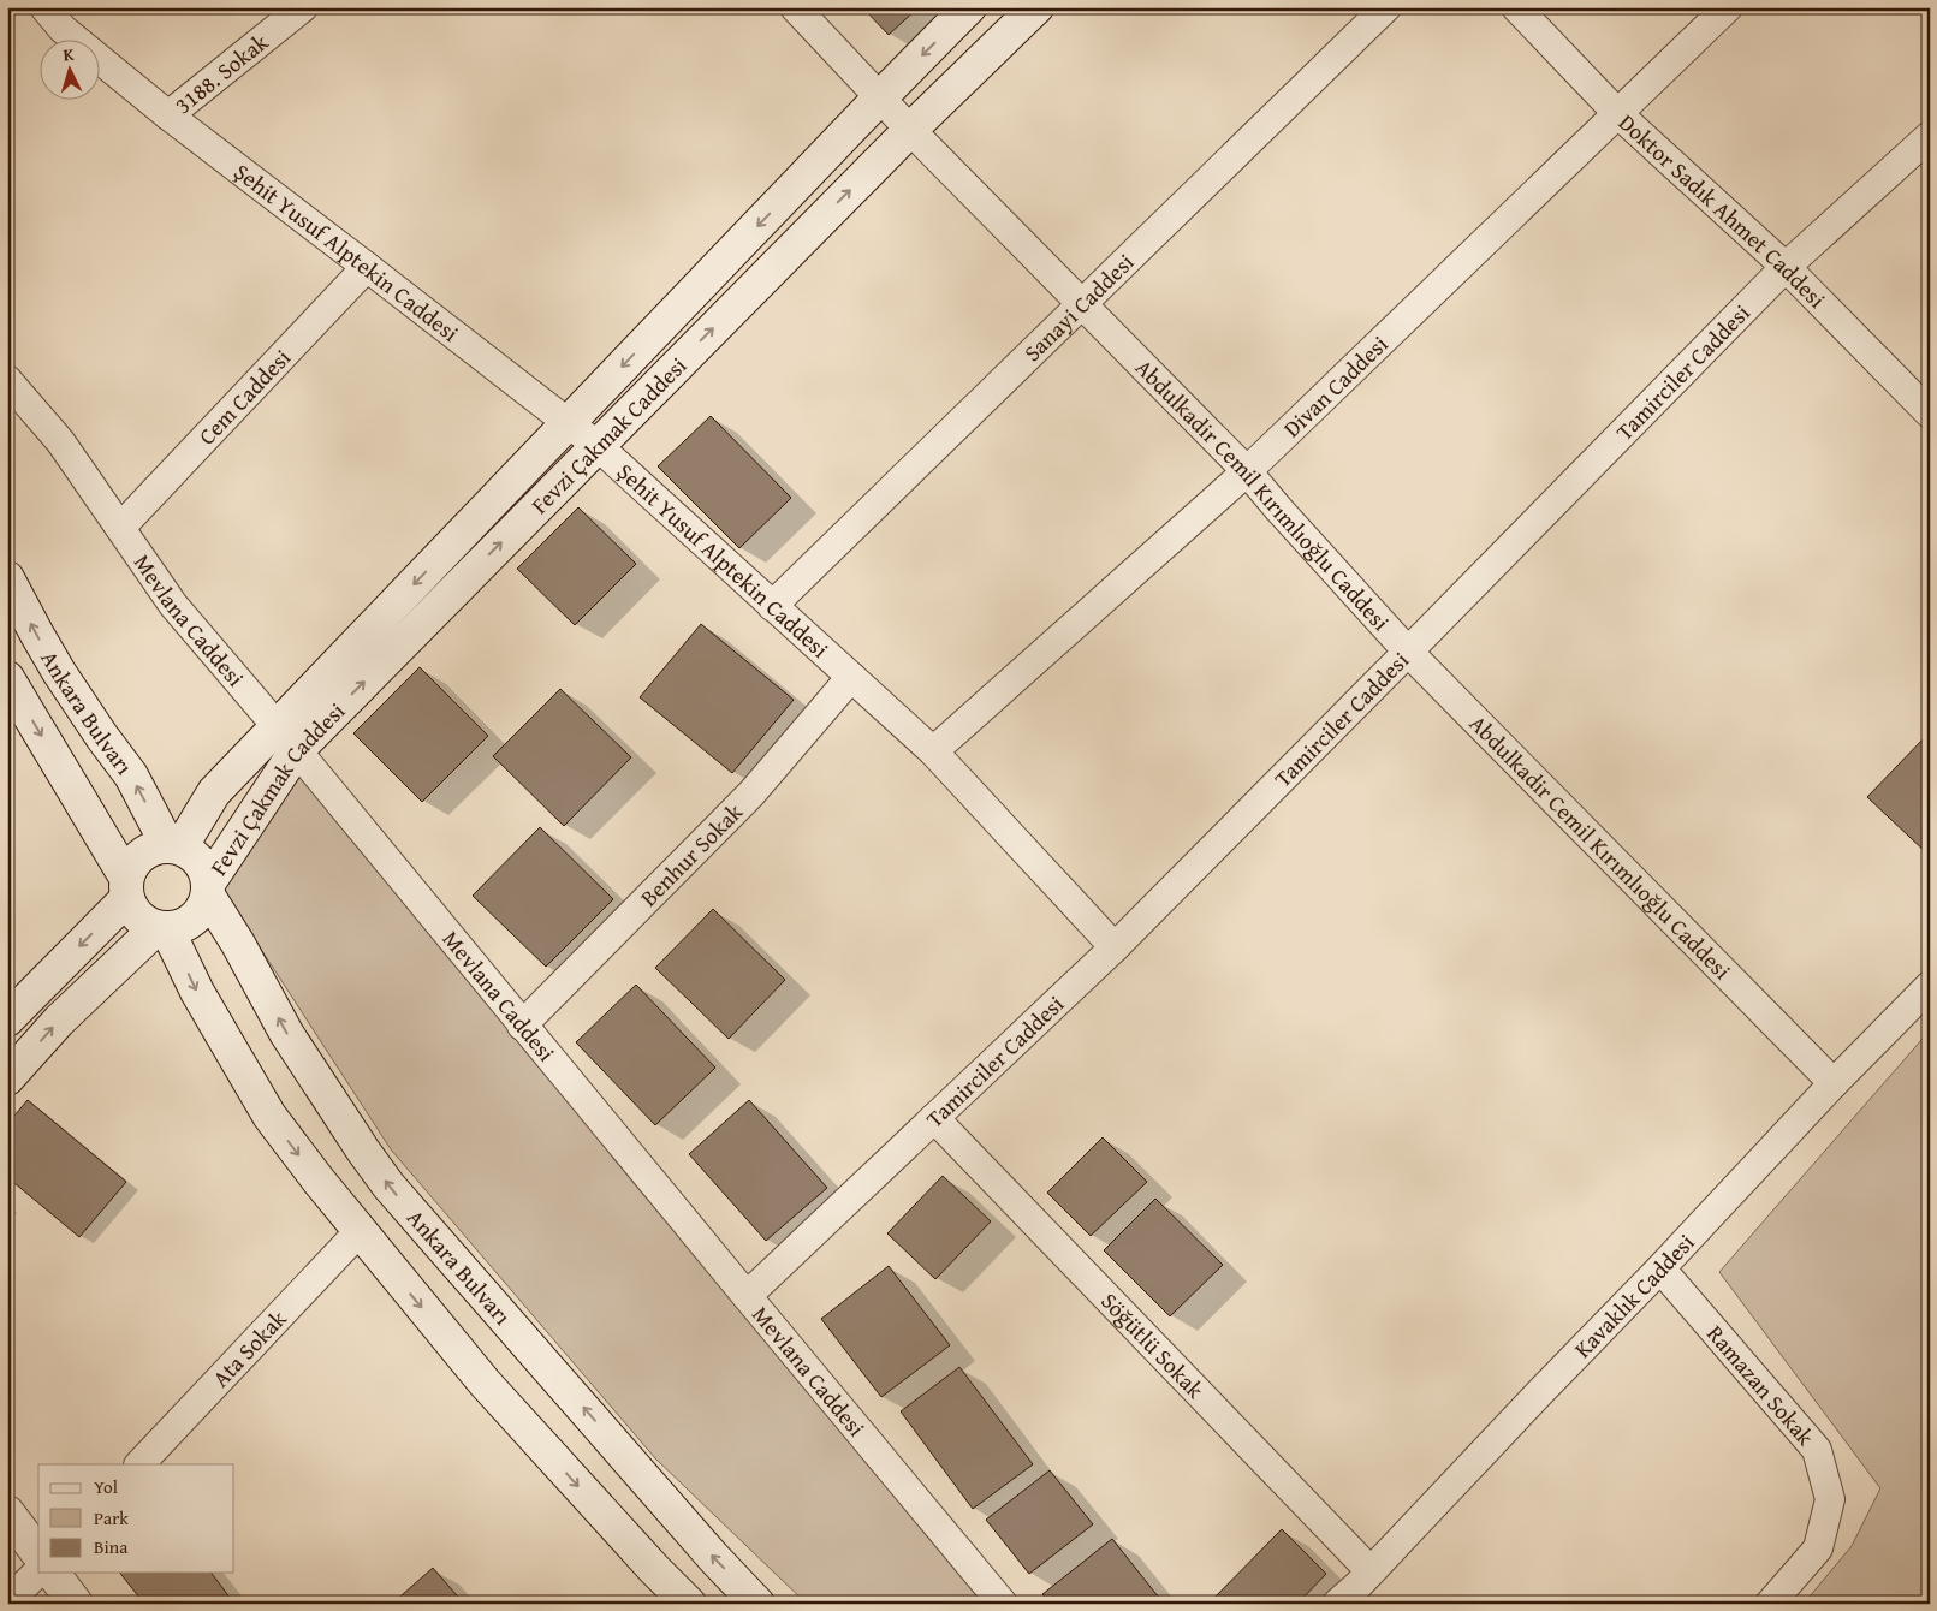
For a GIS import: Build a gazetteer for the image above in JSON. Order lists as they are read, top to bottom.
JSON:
{
  "streets": {
    "main road": ["Fevzi Çakmak Caddesi", "Ankara Bulvarı"],
    "street": [
      "3188. Sokak",
      "Doktor Sadık Ahmet Caddesi",
      "Şehit Yusuf Alptekin Caddesi",
      "Sanayi Caddesi",
      "Tamirciler Caddesi",
      "Divan Caddesi",
      "Cem Caddesi",
      "Abdulkadir Cemil Kırımlıoğlu Caddesi",
      "Mevlana Caddesi",
      "Benhur Sokak",
      "Kavaklık Caddesi",
      "Söğütlü Sokak",
      "Ata Sokak",
      "Ramazan Sokak"
    ]
  },
  "crossings": [
    ["3188. Sokak", "Şehit Yusuf Alptekin Caddesi"],
    ["Doktor Sadık Ahmet Caddesi", "Tamirciler Caddesi"],
    ["Doktor Sadık Ahmet Caddesi", "Divan Caddesi"],
    ["Şehit Yusuf Alptekin Caddesi", "Sanayi Caddesi"],
    ["Şehit Yusuf Alptekin Caddesi", "Tamirciler Caddesi"],
    ["Şehit Yusuf Alptekin Caddesi", "Divan Caddesi"],
    ["Şehit Yusuf Alptekin Caddesi", "Cem Caddesi"],
    ["Şehit Yusuf Alptekin Caddesi", "Fevzi Çakmak Caddesi"],
    ["Şehit Yusuf Alptekin Caddesi", "Benhur Sokak"],
    ["Sanayi Caddesi", "Abdulkadir Cemil Kırımlıoğlu Caddesi"],
    ["Tamirciler Caddesi", "Abdulkadir Cemil Kırımlıoğlu Caddesi"],
    ["Tamirciler Caddesi", "Mevlana Caddesi"],
    ["Tamirciler Caddesi", "Söğütlü Sokak"],
    ["Divan Caddesi", "Abdulkadir Cemil Kırımlıoğlu Caddesi"],
    ["Cem Caddesi", "Mevlana Caddesi"],
    ["Fevzi Çakmak Caddesi", "Abdulkadir Cemil Kırımlıoğlu Caddesi"],
    ["Fevzi Çakmak Caddesi", "Mevlana Caddesi"],
    ["Fevzi Çakmak Caddesi", "Ankara Bulvarı"],
    ["Abdulkadir Cemil Kırımlıoğlu Caddesi", "Kavaklık Caddesi"],
    ["Mevlana Caddesi", "Benhur Sokak"],
    ["Kavaklık Caddesi", "Söğütlü Sokak"],
    ["Kavaklık Caddesi", "Ramazan Sokak"]
  ],
  "legend": ["Yol", "Park", "Bina"],
  "north": "top"
}
